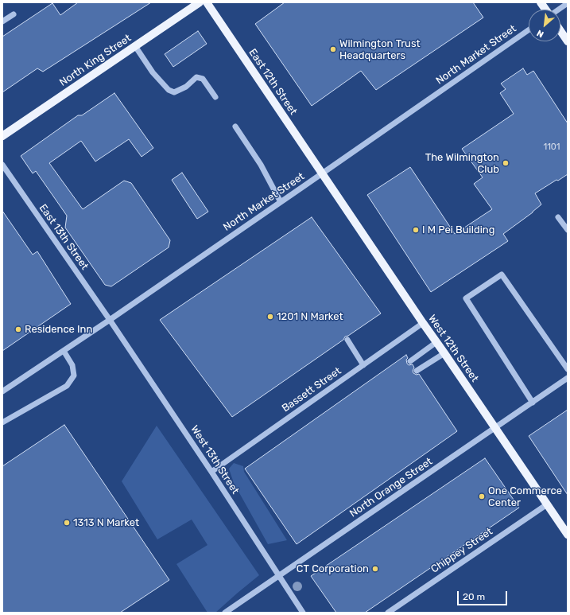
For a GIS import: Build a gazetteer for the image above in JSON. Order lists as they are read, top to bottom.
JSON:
{
  "streets": {
    "main road": ["North King Street", "East 12th Street", "West 12th Street"],
    "street": [
      "North Market Street",
      "East 13th Street",
      "Bassett Street",
      "West 13th Street",
      "North Orange Street",
      "Chippey Street"
    ]
  },
  "crossings": [
    ["North Market Street", "East 12th Street"],
    ["North Market Street", "East 13th Street"],
    ["North Market Street", "West 12th Street"],
    ["North Market Street", "West 13th Street"],
    ["East 12th Street", "West 12th Street"],
    ["East 13th Street", "West 13th Street"],
    ["West 12th Street", "Bassett Street"],
    ["West 12th Street", "North Orange Street"],
    ["West 12th Street", "Chippey Street"],
    ["Bassett Street", "West 13th Street"],
    ["West 13th Street", "North Orange Street"]
  ],
  "places": [
    "Wilmington Trust Headquarters",
    "The Wilmington Club",
    "I M Pei Building",
    "1201 N Market",
    "Residence Inn",
    "One Commerce Center",
    "1313 N Market",
    "CT Corporation"
  ],
  "house_numbers": ["1101"],
  "scale_bar": "20 m",
  "north": "bottom left"
}
